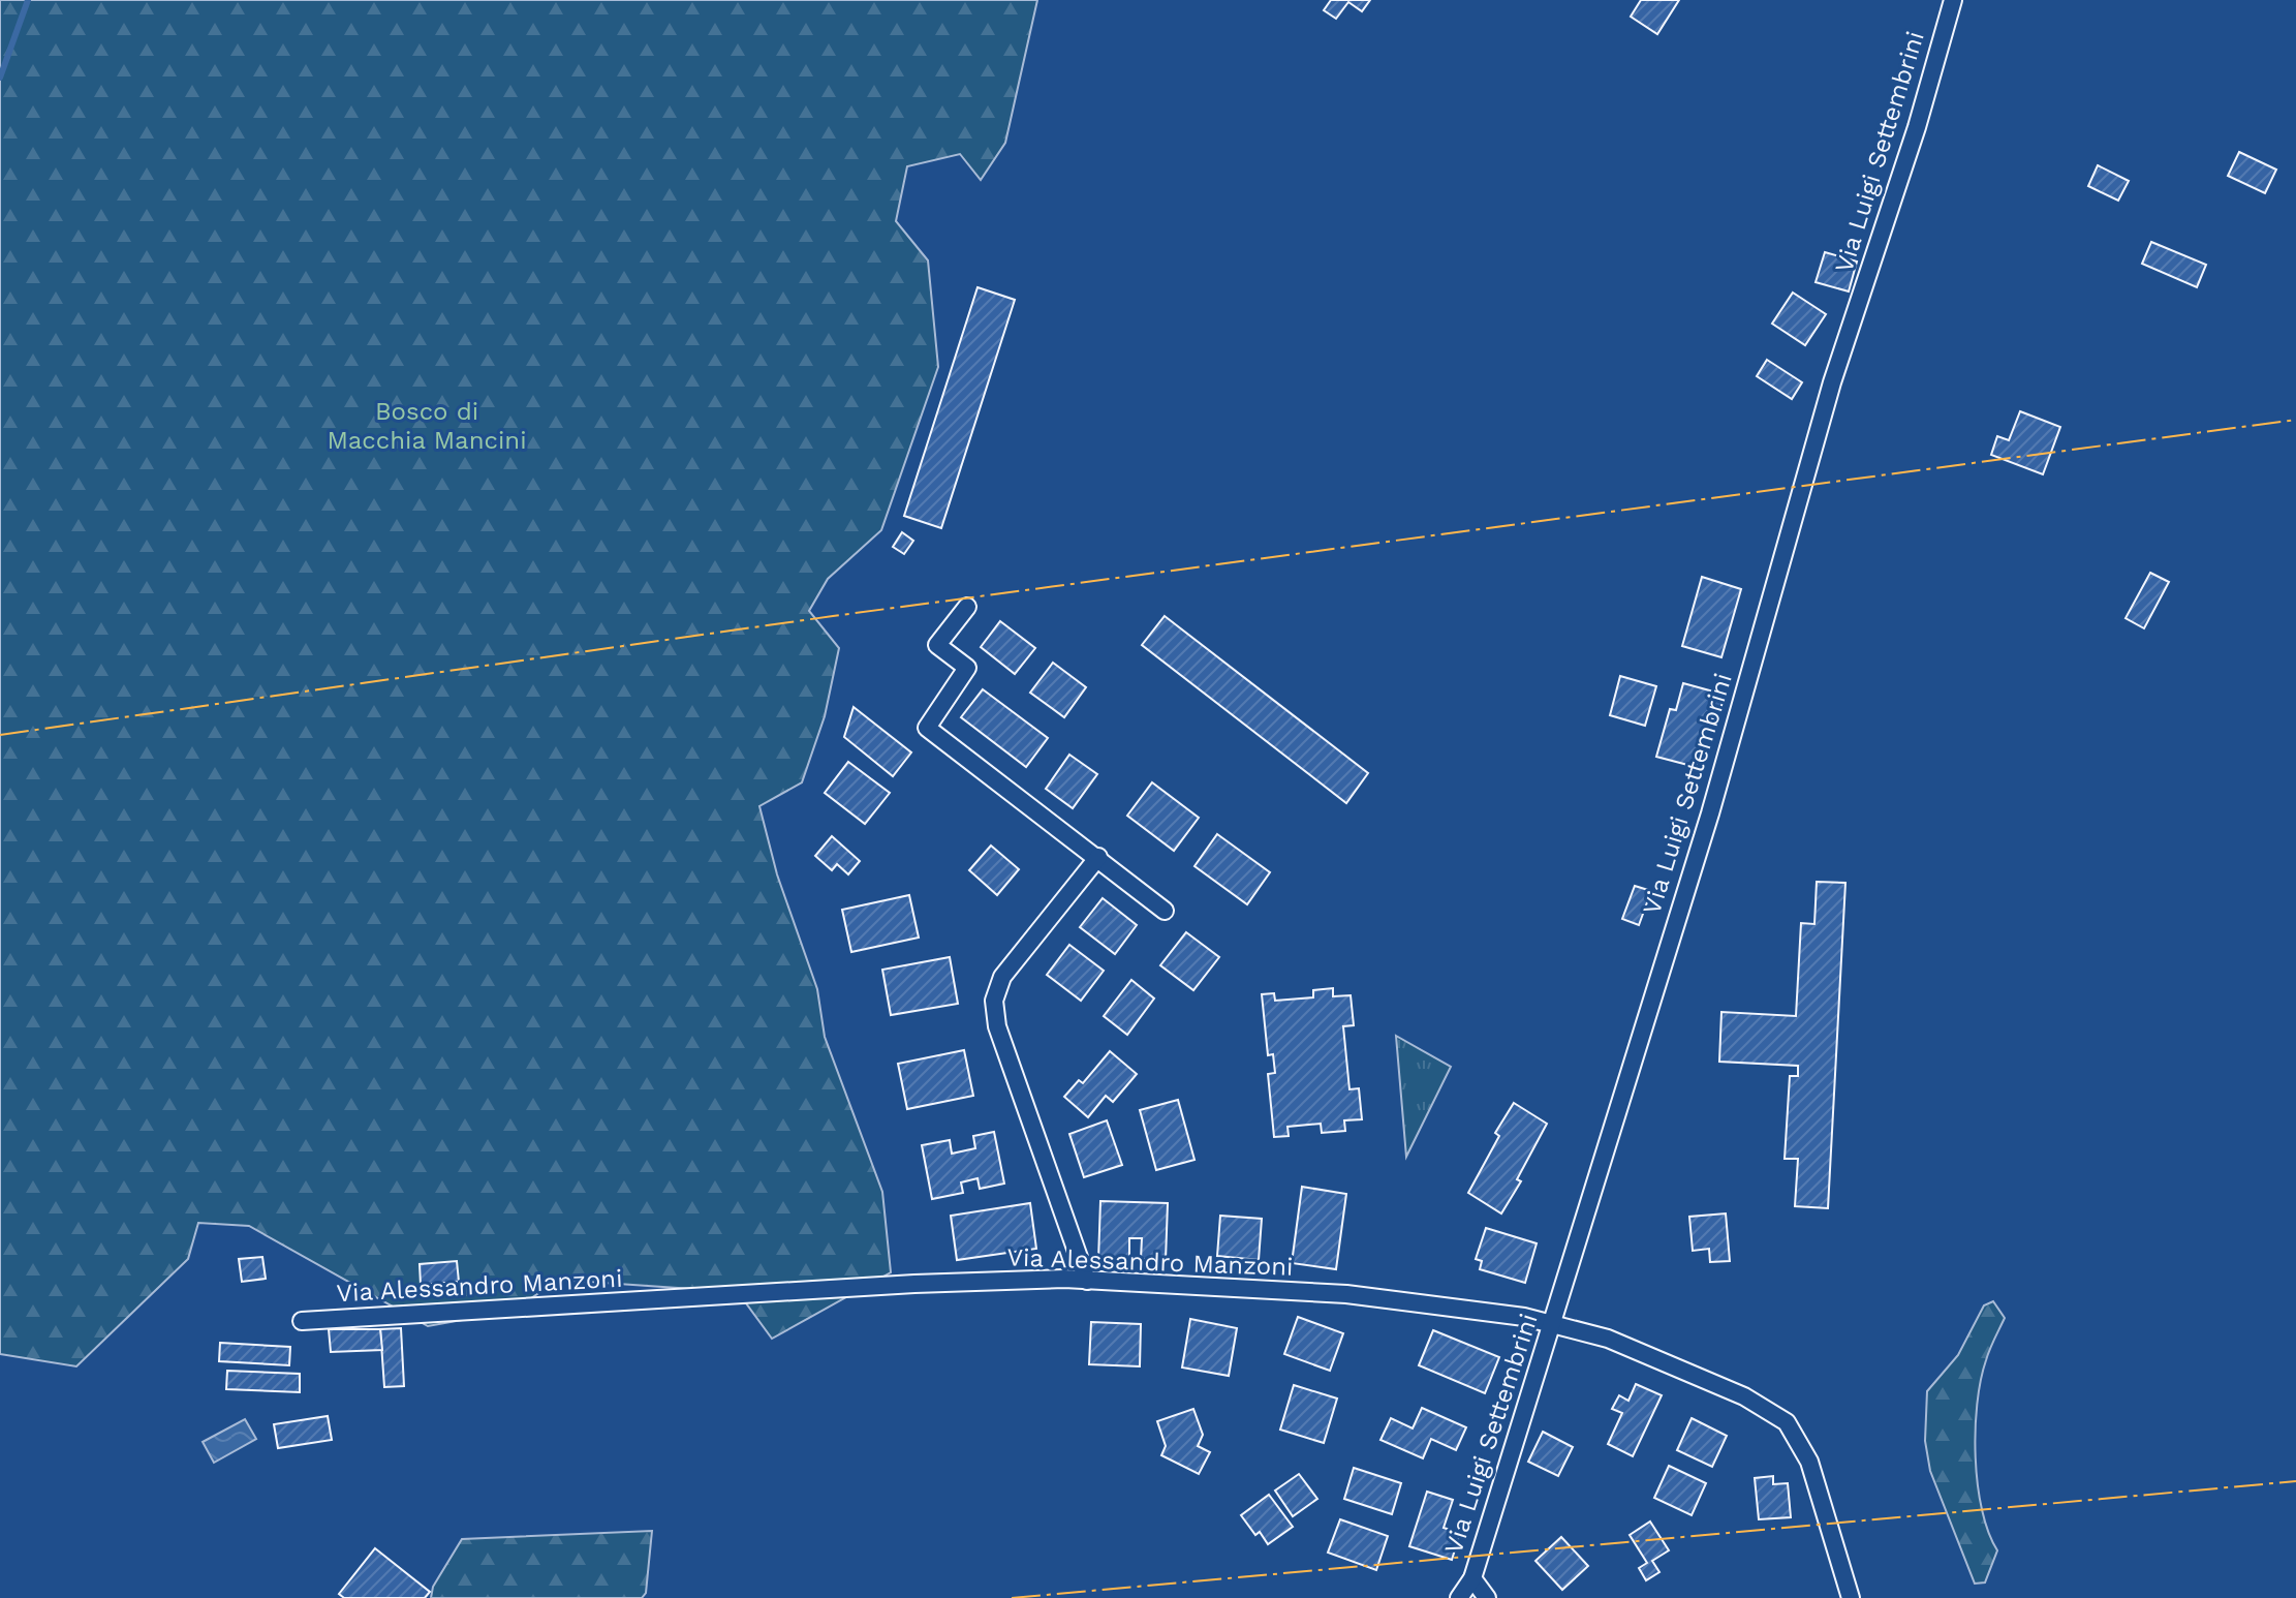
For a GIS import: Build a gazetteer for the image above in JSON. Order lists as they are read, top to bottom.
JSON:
{
  "streets": {
    "street": ["Via Luigi Settembrini", "Via Alessandro Manzoni"]
  },
  "crossings": [
    ["Via Luigi Settembrini", "Via Alessandro Manzoni"]
  ],
  "parks": ["Bosco di Macchia Mancini"]
}
